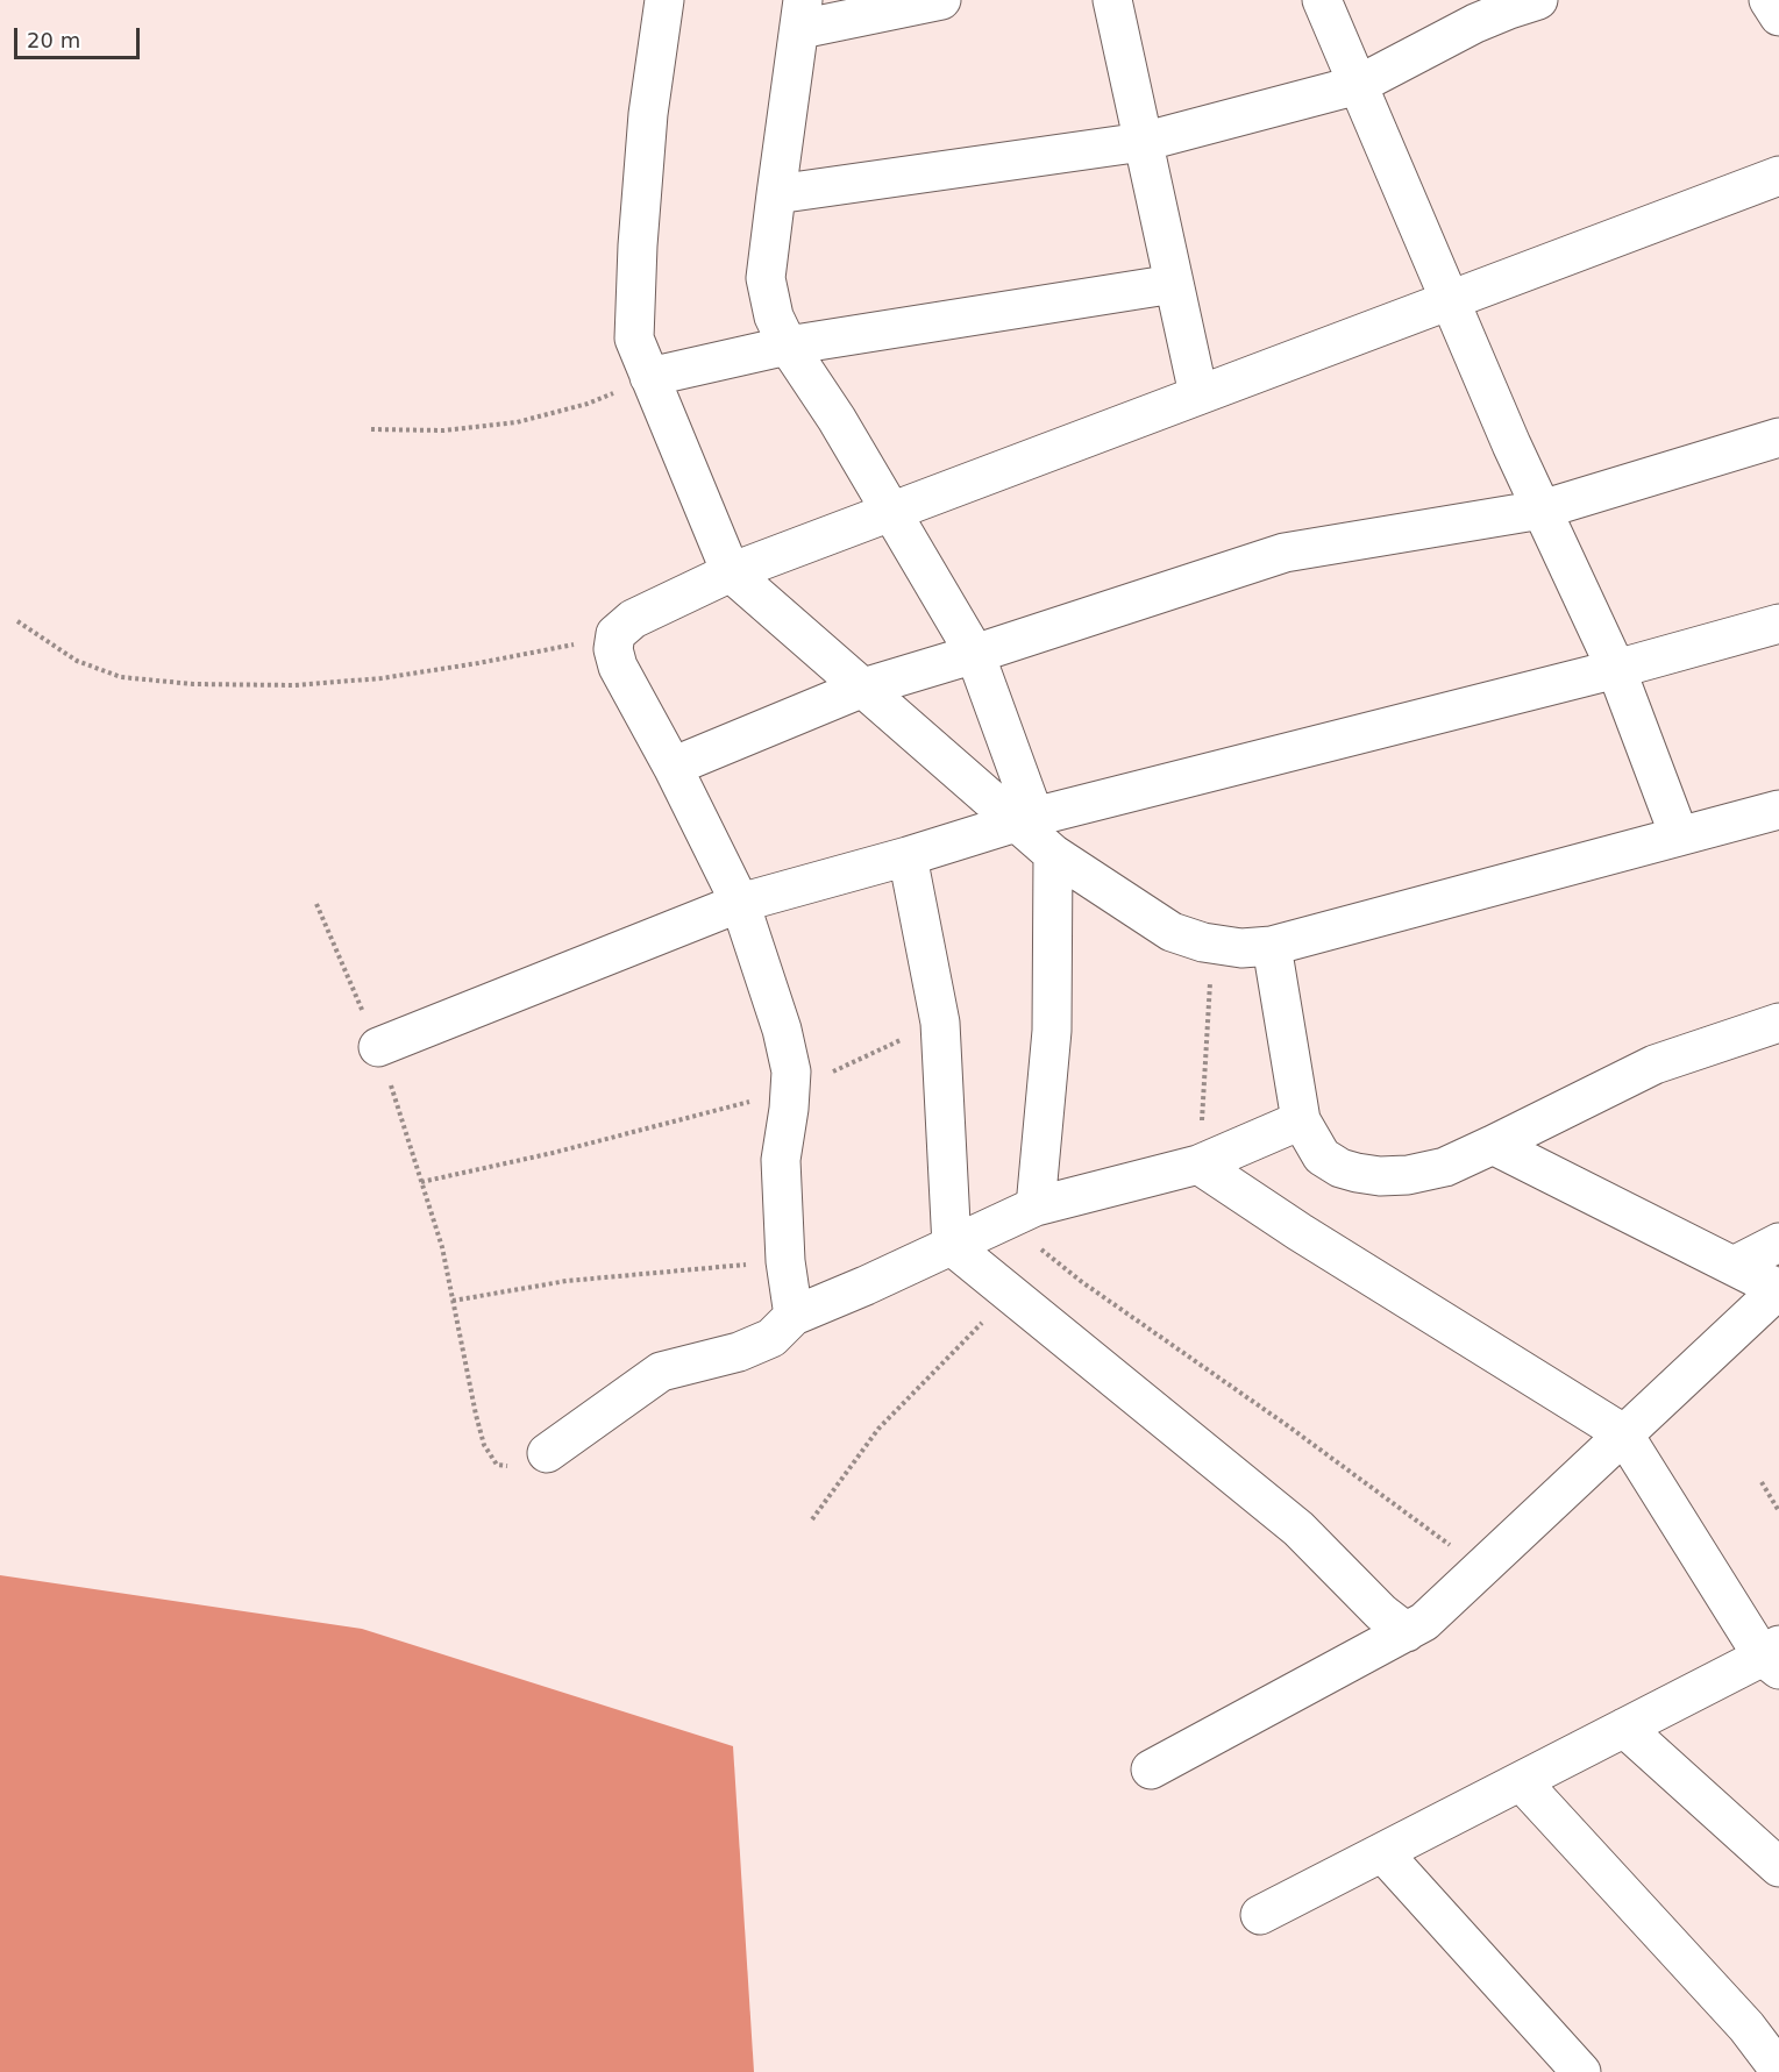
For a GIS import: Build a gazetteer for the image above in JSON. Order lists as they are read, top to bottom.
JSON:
{
  "scale_bar": "20 m"
}
